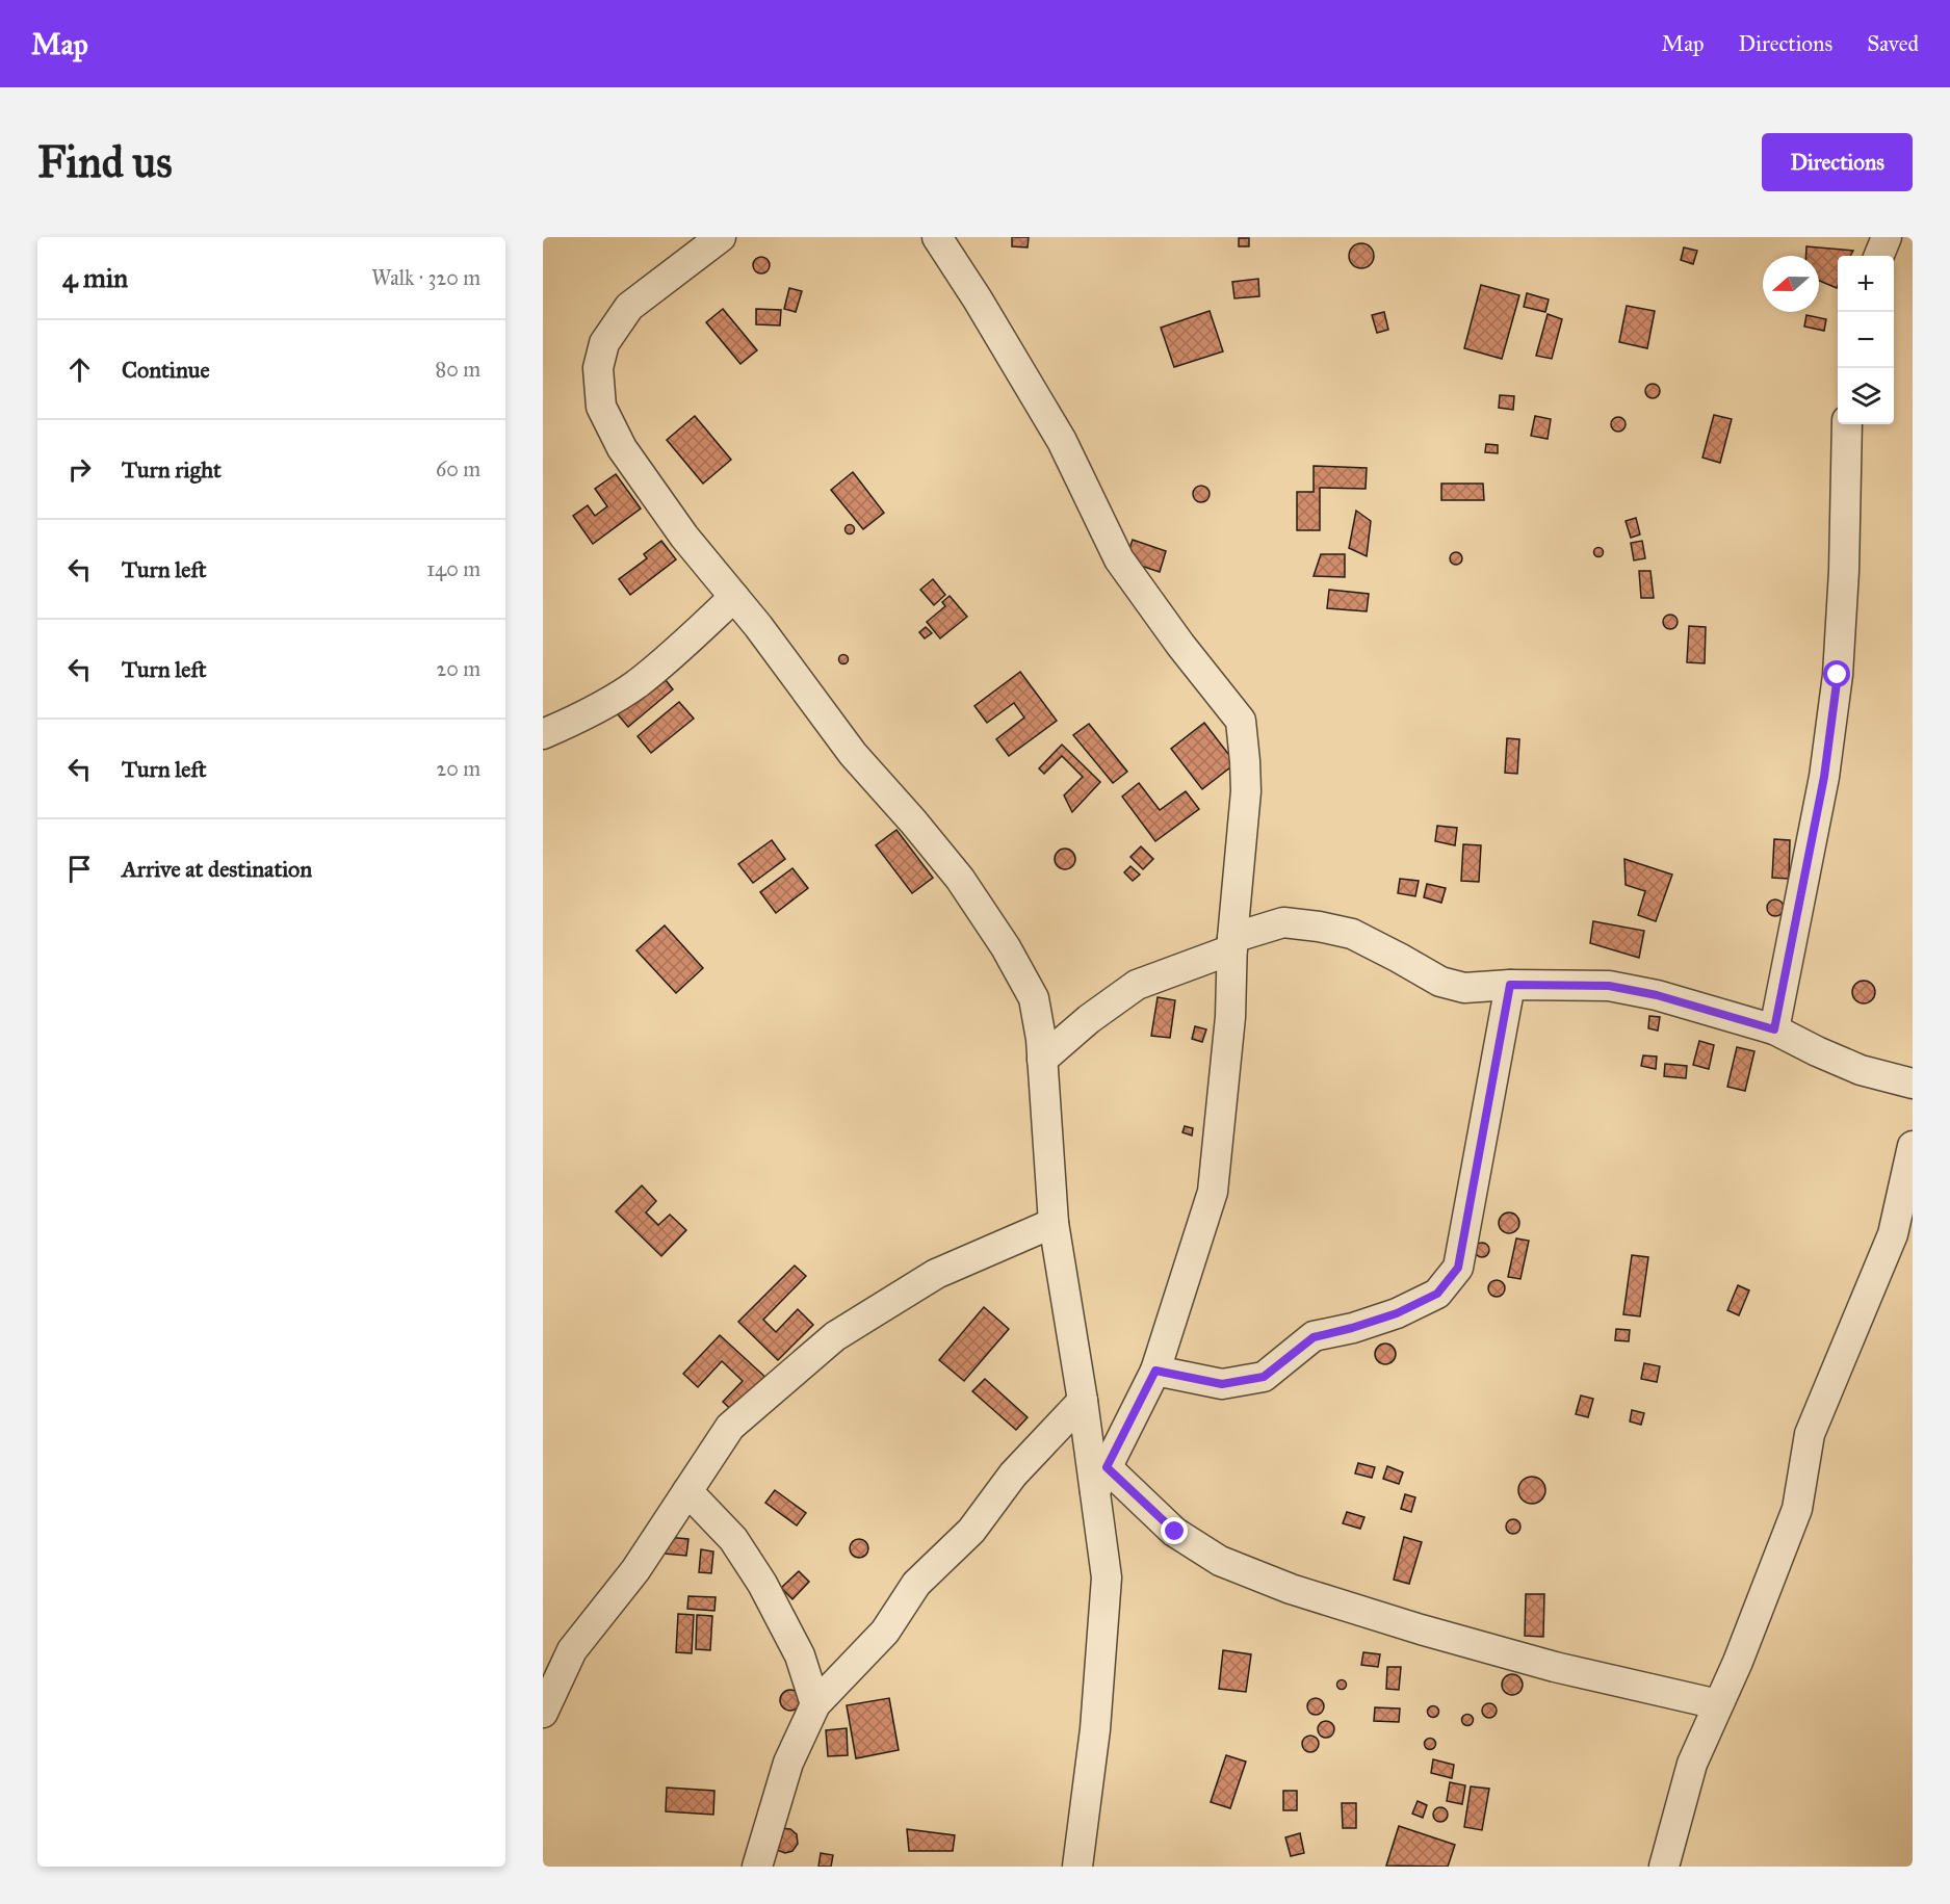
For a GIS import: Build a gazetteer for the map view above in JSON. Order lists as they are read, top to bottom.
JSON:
{
  "north": "left",
  "page": {
    "header": "Map",
    "nav": ["Map", "Directions", "Saved"],
    "buttons": "Directions",
    "title": "Find us",
    "heading": ["4 min", "Walk · 320 m"],
    "map_buttons": ["+", "−"],
    "list": [
      ["Continue", "80 m"],
      ["Turn right", "60 m"],
      ["Turn left", "140 m"],
      ["Turn left", "20 m"],
      ["Turn left", "20 m"],
      "Arrive at destination"
    ]
  }
}
